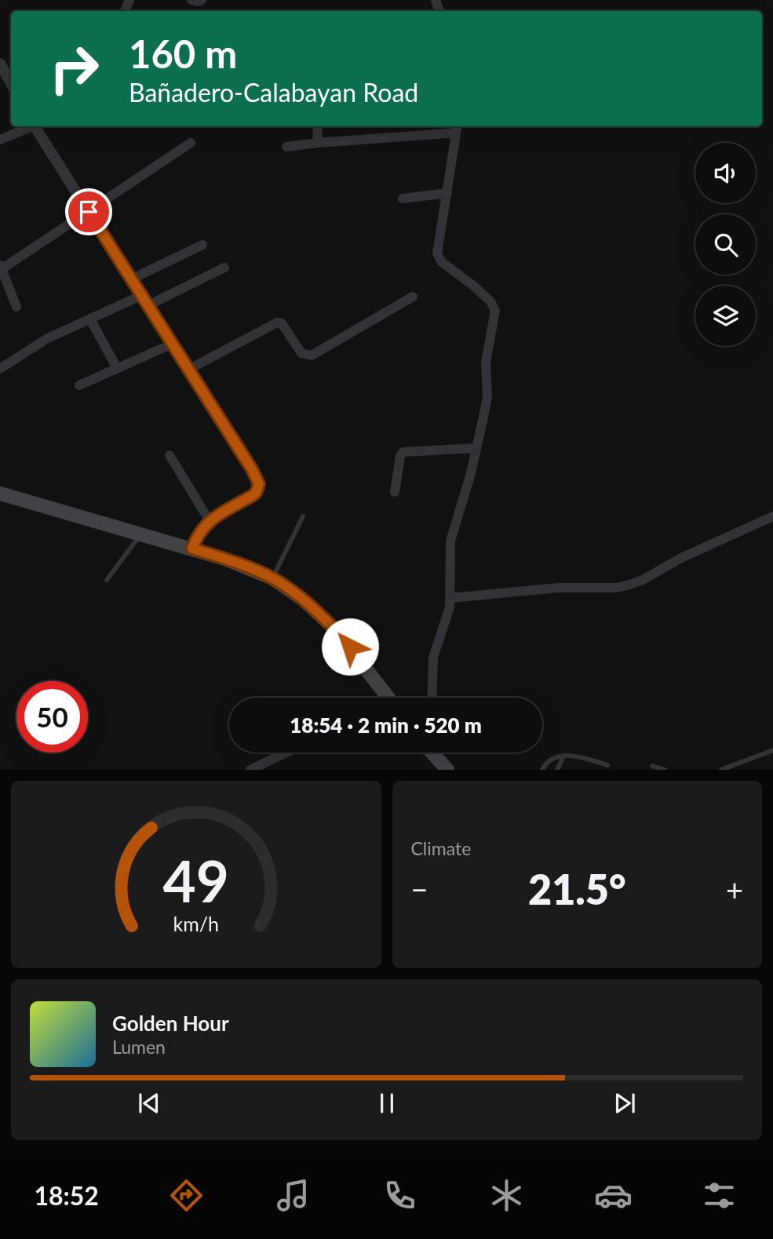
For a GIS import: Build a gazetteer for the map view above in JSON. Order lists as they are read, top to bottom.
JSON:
{
  "page": {
    "turn": ["160 m", "Bañadero-Calabayan Road"],
    "limit": "50",
    "trip": "18:54 · 2 min · 520 m",
    "tile": "Climate",
    "heat": ["−", "21.5°", "+"],
    "song": ["Golden Hour", "Lumen"],
    "tabs": "18:52",
    "gauge": ["49", "km/h"]
  }
}
